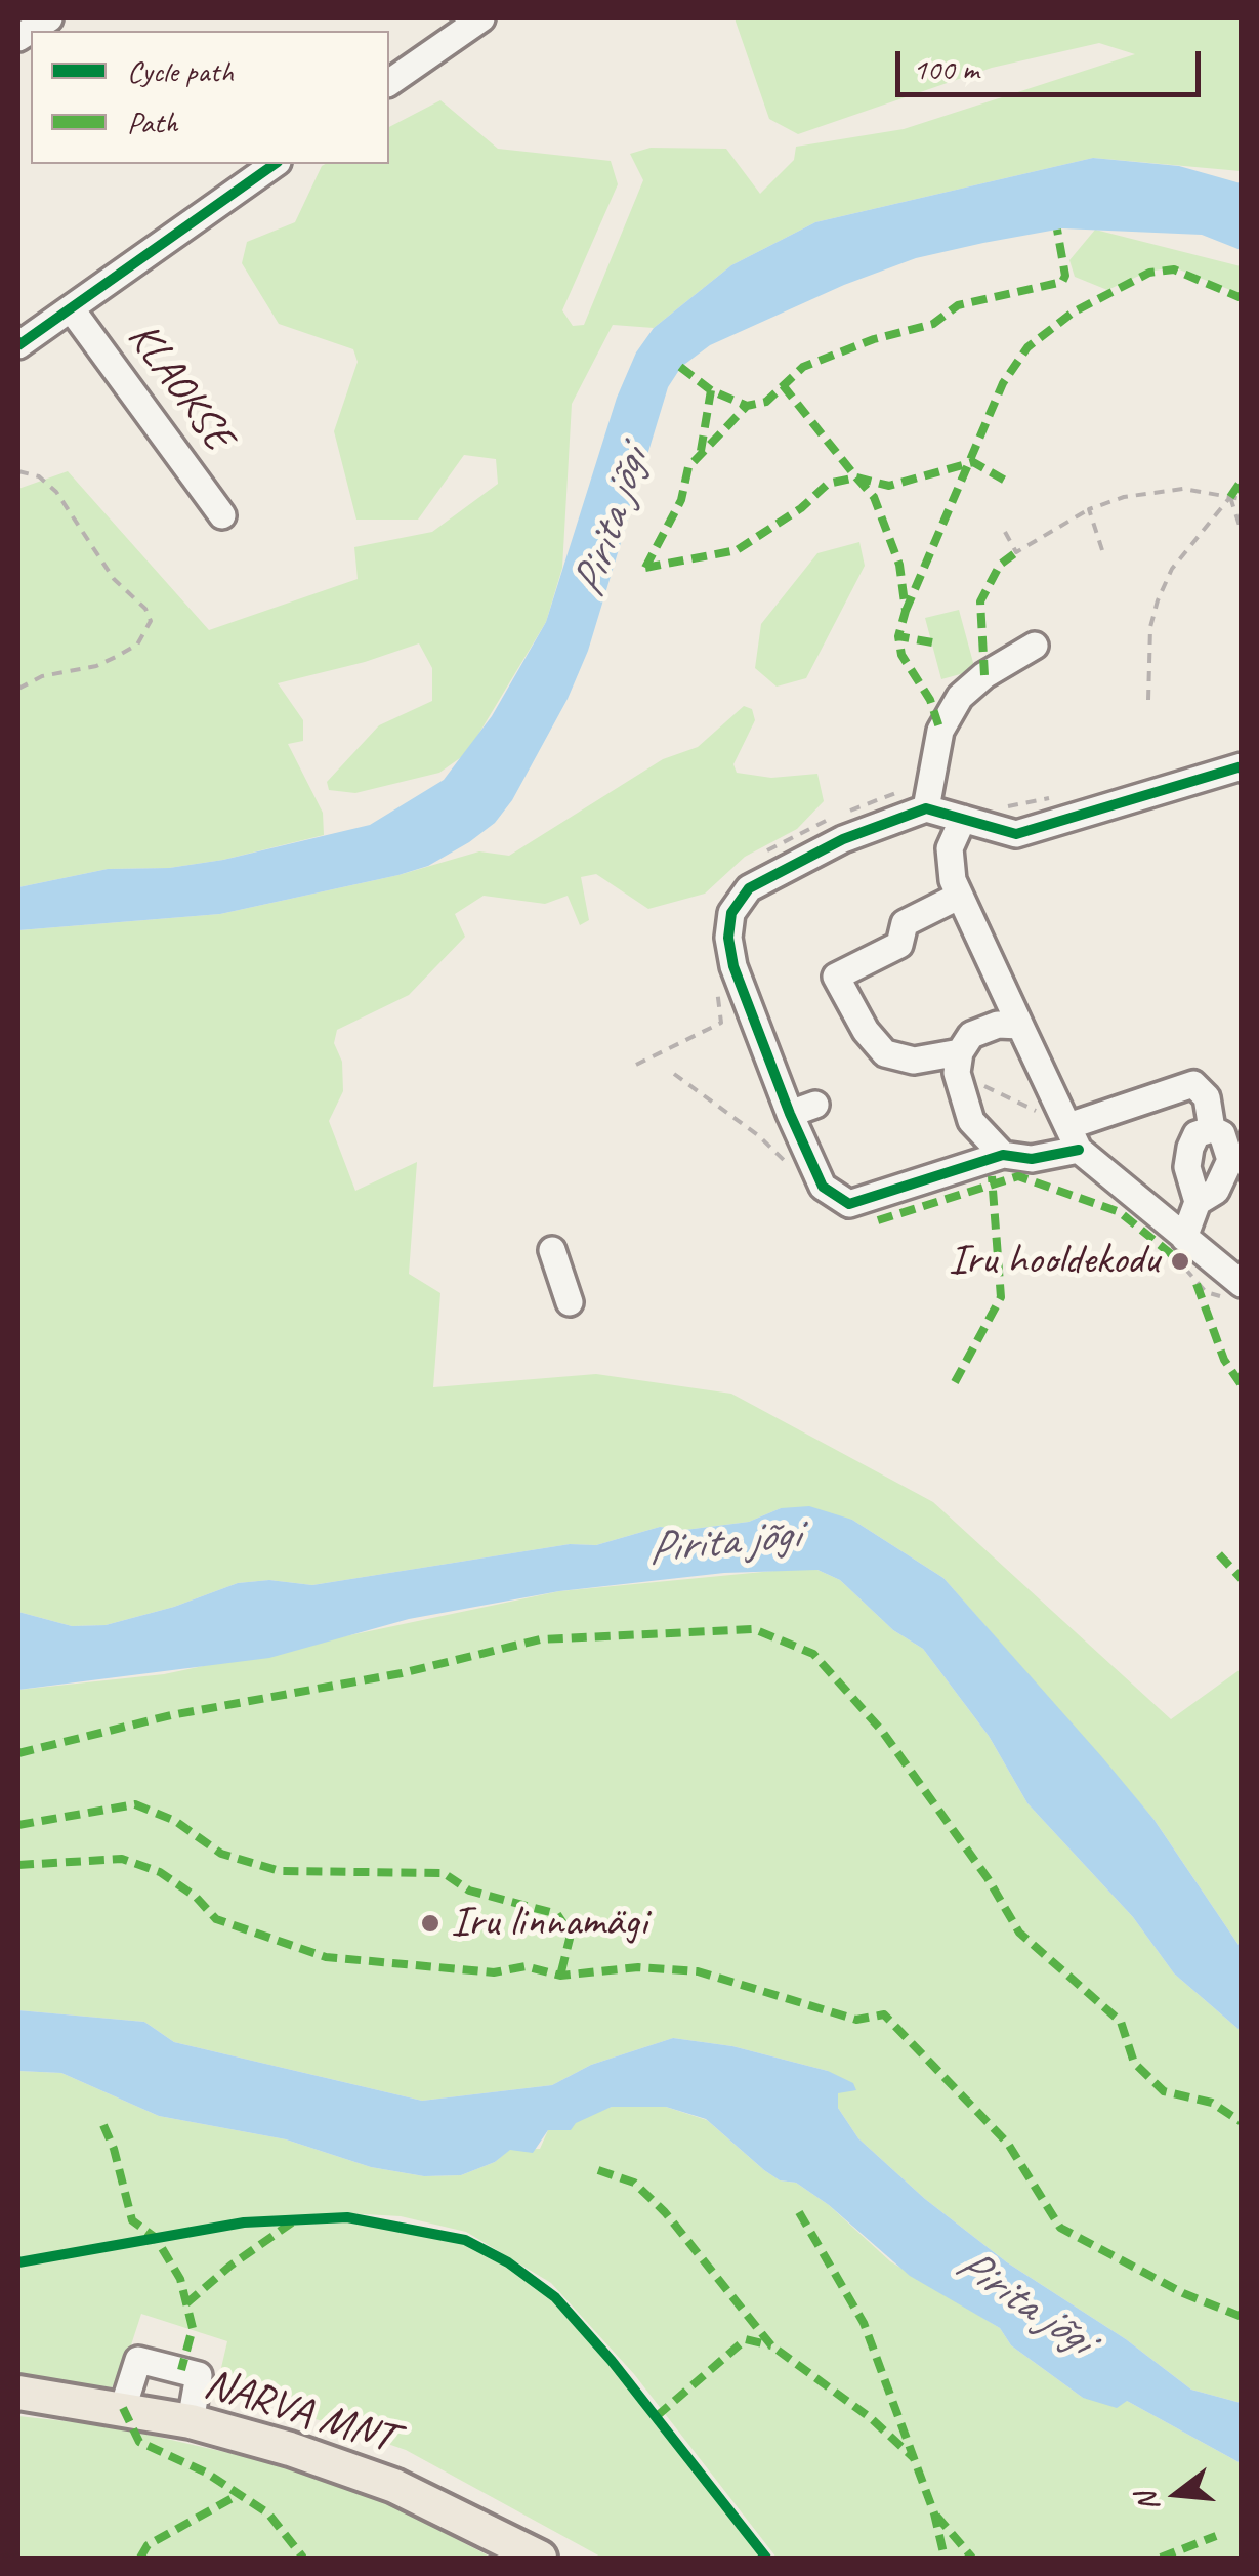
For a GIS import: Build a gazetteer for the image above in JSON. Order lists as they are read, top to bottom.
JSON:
{
  "streets": {
    "main road": ["NARVA MNT"],
    "street": ["KLAOKSE"]
  },
  "water": ["Pirita jõgi"],
  "places": ["Iru hooldekodu", "Iru linnamägi"],
  "legend": ["Cycle path", "Path"],
  "scale_bar": "100 m",
  "north": "left"
}
